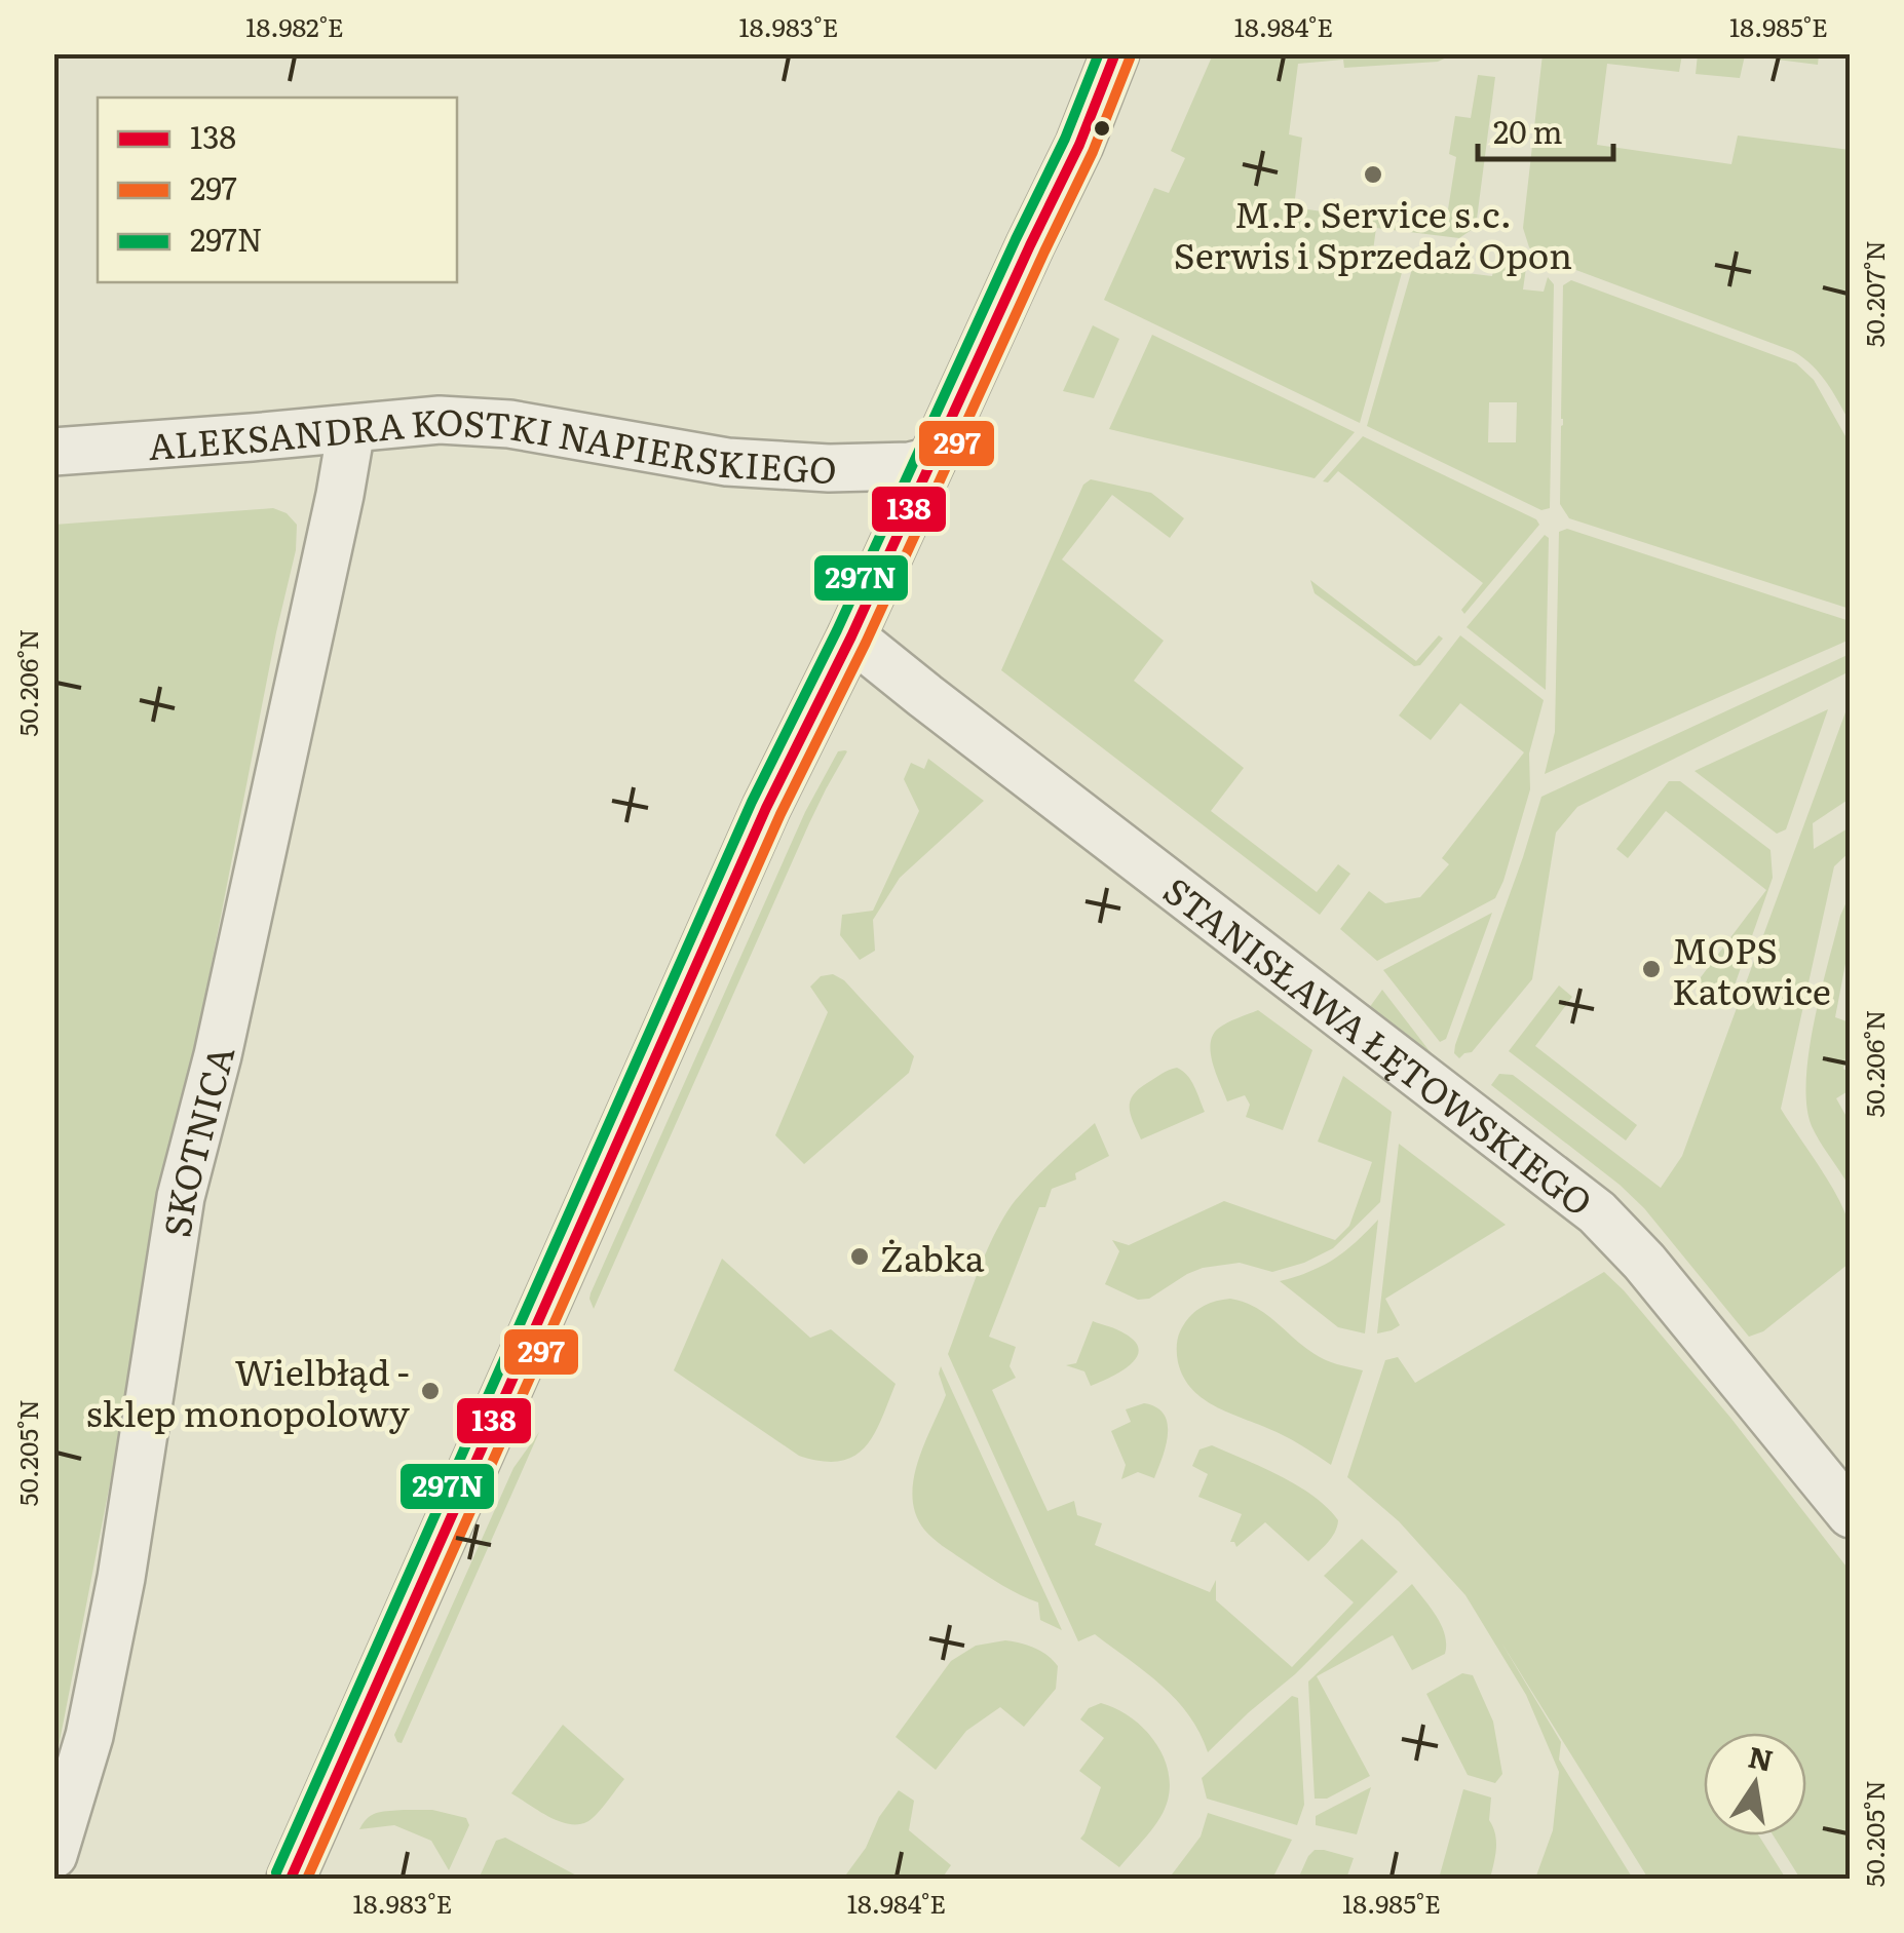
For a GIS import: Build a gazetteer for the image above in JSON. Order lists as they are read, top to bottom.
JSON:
{
  "streets": {
    "street": ["ALEKSANDRA KOSTKI NAPIERSKIEGO", "STANISŁAWA ŁĘTOWSKIEGO", "SKOTNICA"]
  },
  "crossings": [
    ["ALEKSANDRA KOSTKI NAPIERSKIEGO", "SKOTNICA"]
  ],
  "places": [
    "M.P. Service s.c. Serwis i Sprzedaż Opon",
    "MOPS Katowice",
    "Żabka",
    "Wielbłąd - sklep monopolowy"
  ],
  "lines": ["transit line 138", "transit line 297N", "transit line 297"],
  "legend": ["138", "297", "297N"],
  "scale_bar": "20 m",
  "north": "top",
  "coordinates": [
    "18.982°E",
    "18.983°E",
    "18.984°E",
    "18.985°E",
    "50.207°N",
    "50.206°N",
    "50.205°N"
  ]
}
